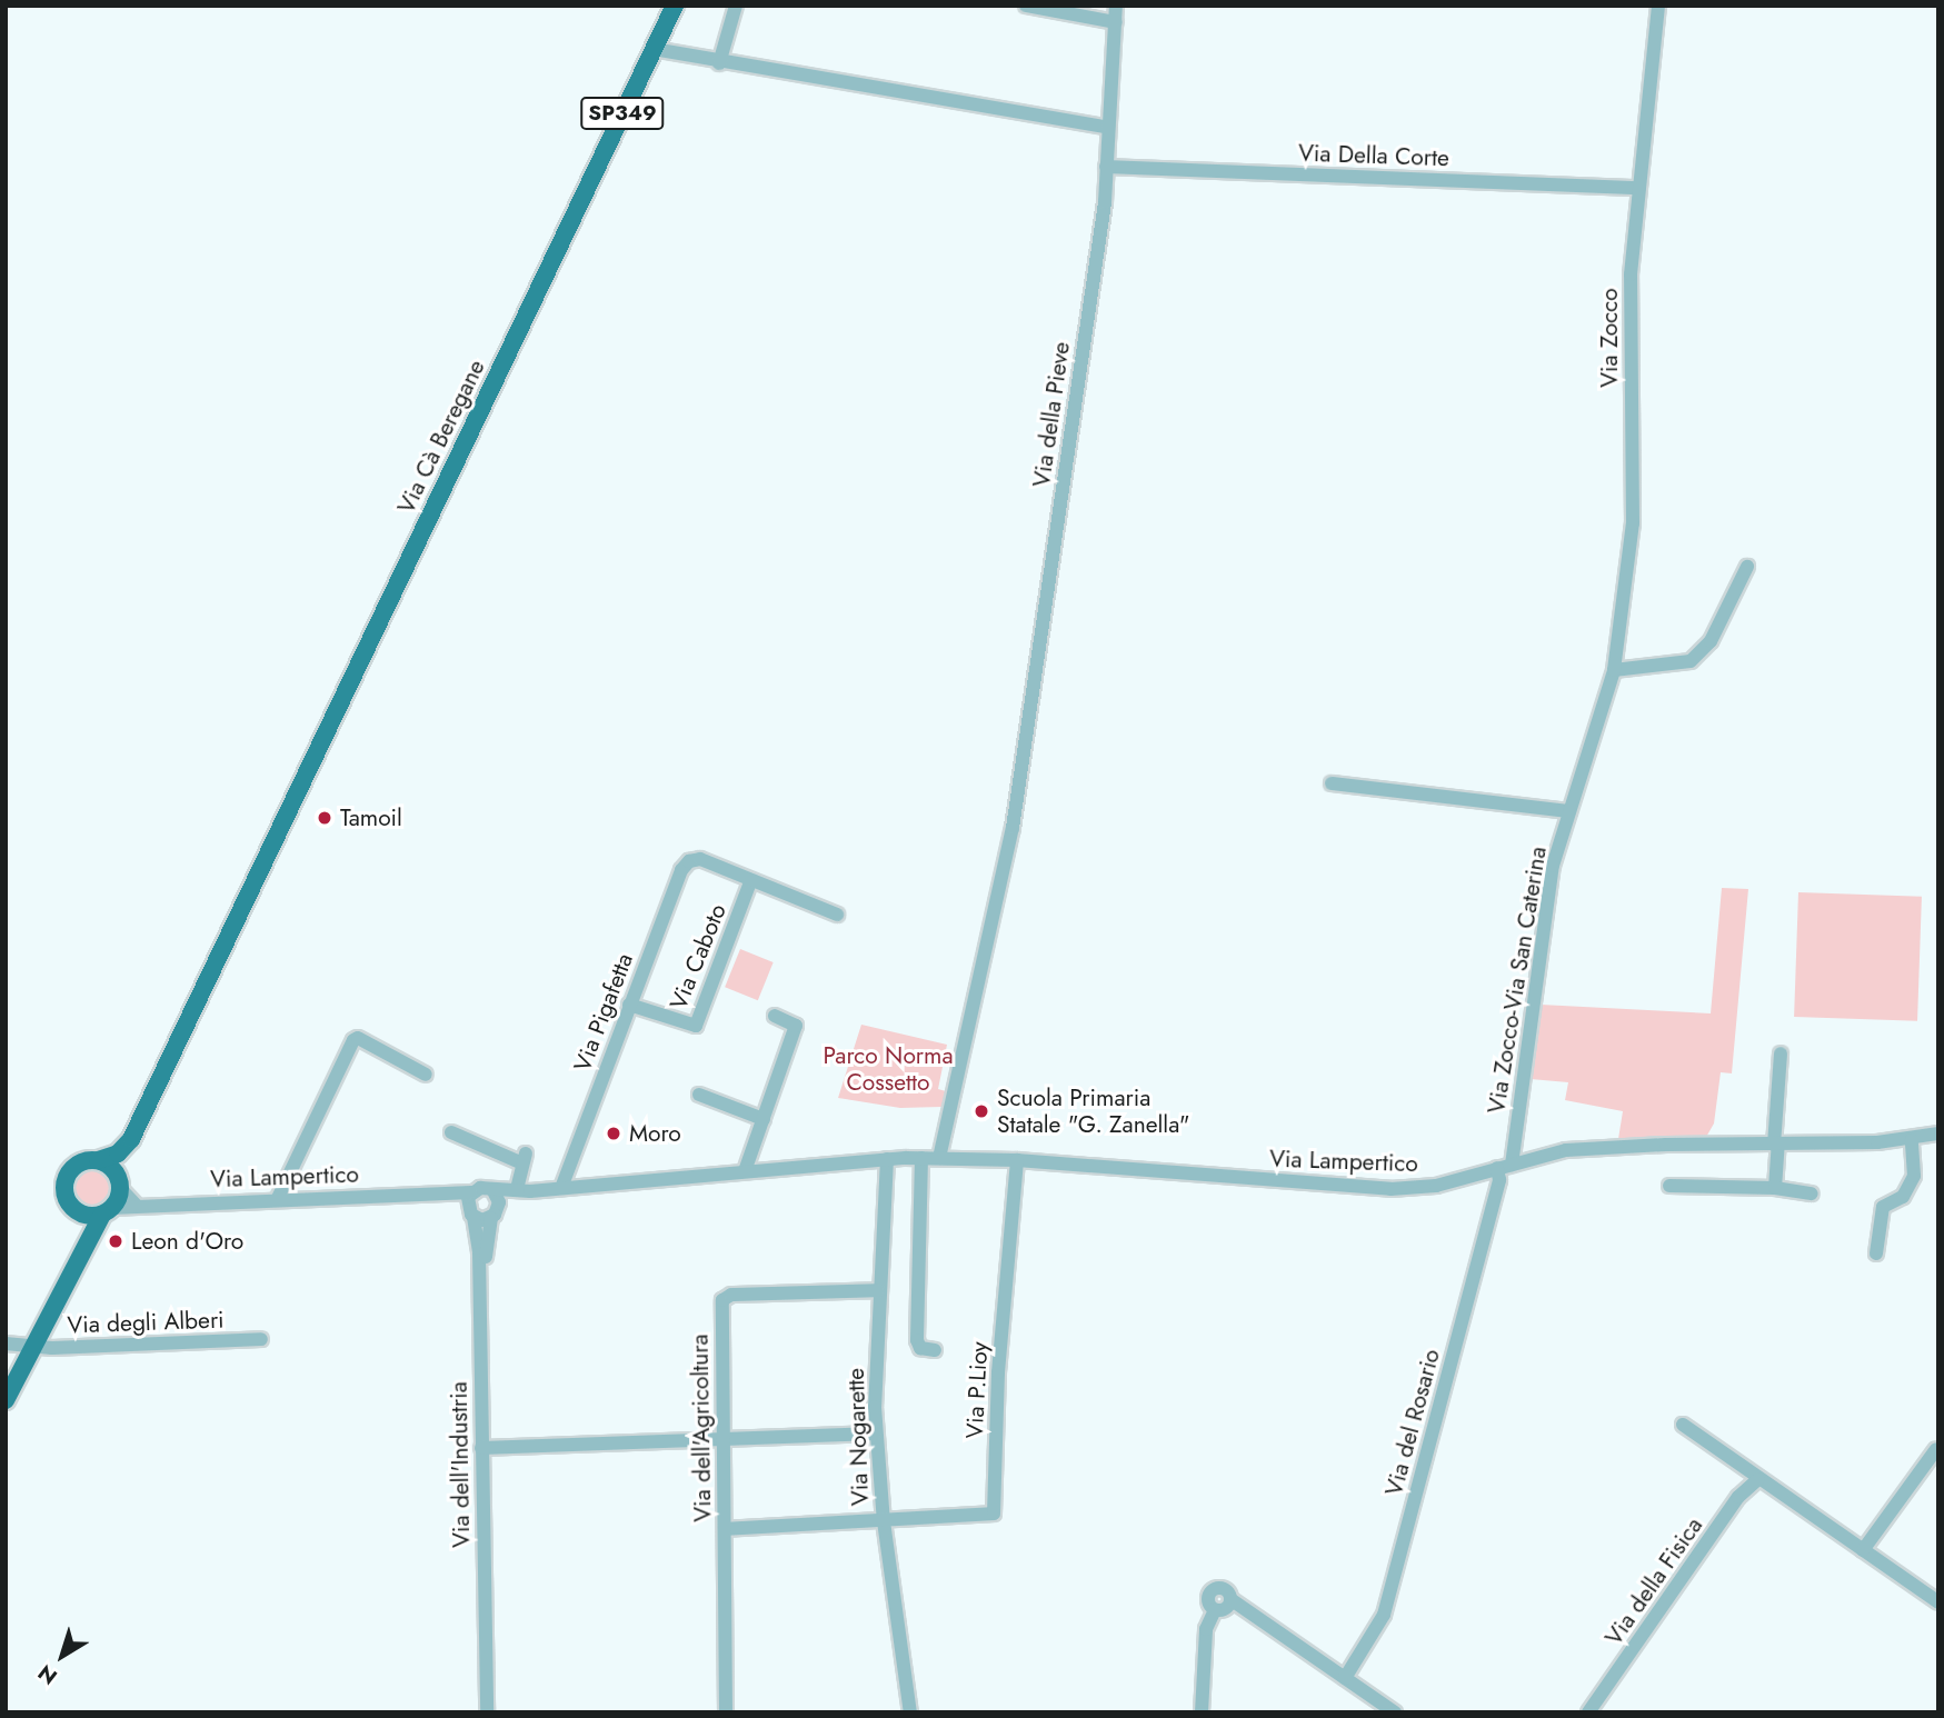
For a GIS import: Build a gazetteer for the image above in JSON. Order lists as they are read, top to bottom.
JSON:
{
  "streets": {
    "main road": ["SP349", "Via Cà Beregane"],
    "street": [
      "Via Della Corte",
      "Via Zocco",
      "Via della Pieve",
      "Via Caboto",
      "Via Zocco-Via San Caterina",
      "Via Pigafetta",
      "Via Lampertico",
      "Via degli Alberi",
      "Via P.Lioy",
      "Via del Rosario",
      "Via dell'Agricoltura",
      "Via Nogarette",
      "Via dell'Industria",
      "Via della Fisica"
    ]
  },
  "crossings": [
    ["SP349", "Via Cà Beregane"],
    ["Via Della Corte", "Via Zocco"],
    ["Via Della Corte", "Via della Pieve"],
    ["Via Zocco", "Via Zocco-Via San Caterina"],
    ["Via della Pieve", "Via Lampertico"],
    ["Via Cà Beregane", "Via Lampertico"],
    ["Via Caboto", "Via Pigafetta"],
    ["Via Zocco-Via San Caterina", "Via Lampertico"],
    ["Via Pigafetta", "Via Lampertico"],
    ["Via Lampertico", "Via P.Lioy"],
    ["Via Lampertico", "Via del Rosario"],
    ["Via Lampertico", "Via Nogarette"],
    ["Via Lampertico", "Via dell'Industria"],
    ["Via P.Lioy", "Via Nogarette"],
    ["Via dell'Agricoltura", "Via Nogarette"]
  ],
  "parks": ["Parco Norma Cossetto"],
  "places": [
    "Tamoil",
    "Scuola Primaria Statale \"G. Zanella\"",
    "Moro",
    "Leon d'Oro"
  ],
  "north": "bottom left"
}
